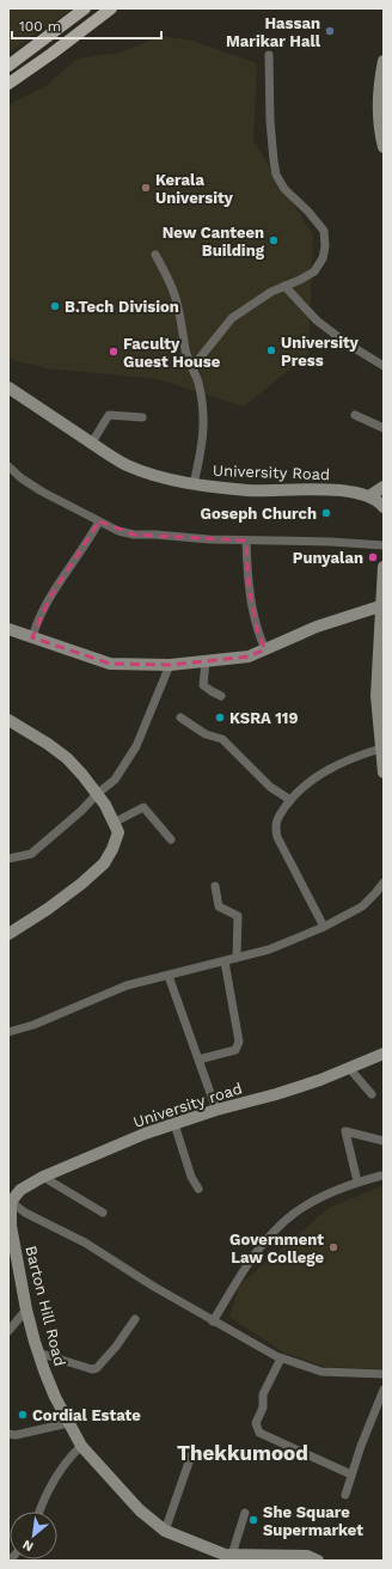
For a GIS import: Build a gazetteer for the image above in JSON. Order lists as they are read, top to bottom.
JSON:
{
  "streets": {
    "street": ["University Road", "University road", "Barton Hill Road"]
  },
  "crossings": [
    ["University road", "Barton Hill Road"]
  ],
  "districts": ["Thekkumood"],
  "places": [
    "Hassan Marikar Hall",
    "Kerala University",
    "New Canteen Building",
    "B.Tech Division",
    "University Press",
    "Faculty Guest House",
    "Goseph Church",
    "Punyalan",
    "KSRA 119",
    "Government Law College",
    "Cordial Estate",
    "She Square Supermarket"
  ],
  "scale_bar": "100 m",
  "north": "bottom left"
}
